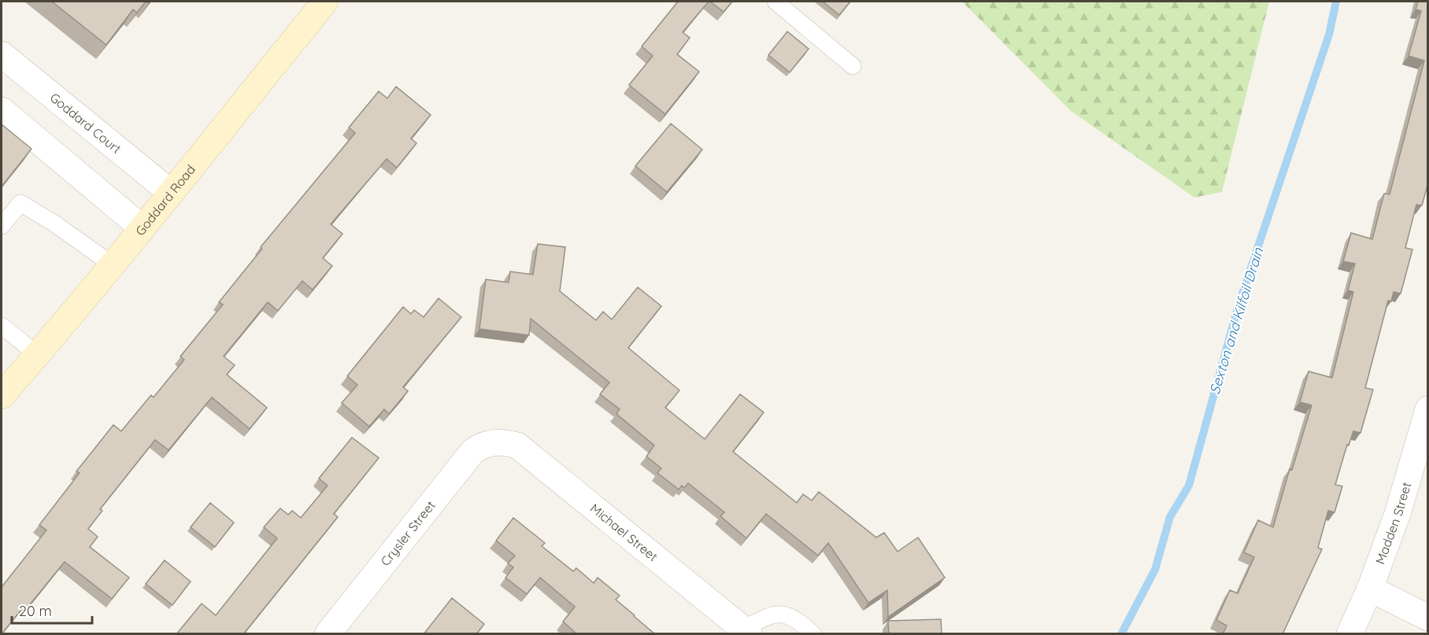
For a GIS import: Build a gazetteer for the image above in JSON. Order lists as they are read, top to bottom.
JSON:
{
  "streets": {
    "main road": ["Goddard Road"],
    "street": [
      "Goddard Court",
      "Madden Street",
      "Crysler Street",
      "Michael Street"
    ]
  },
  "crossings": [
    ["Goddard Court", "Goddard Road"],
    ["Crysler Street", "Michael Street"]
  ],
  "water": ["Sexton and Kilfoil Drain"],
  "scale_bar": "20 m"
}
